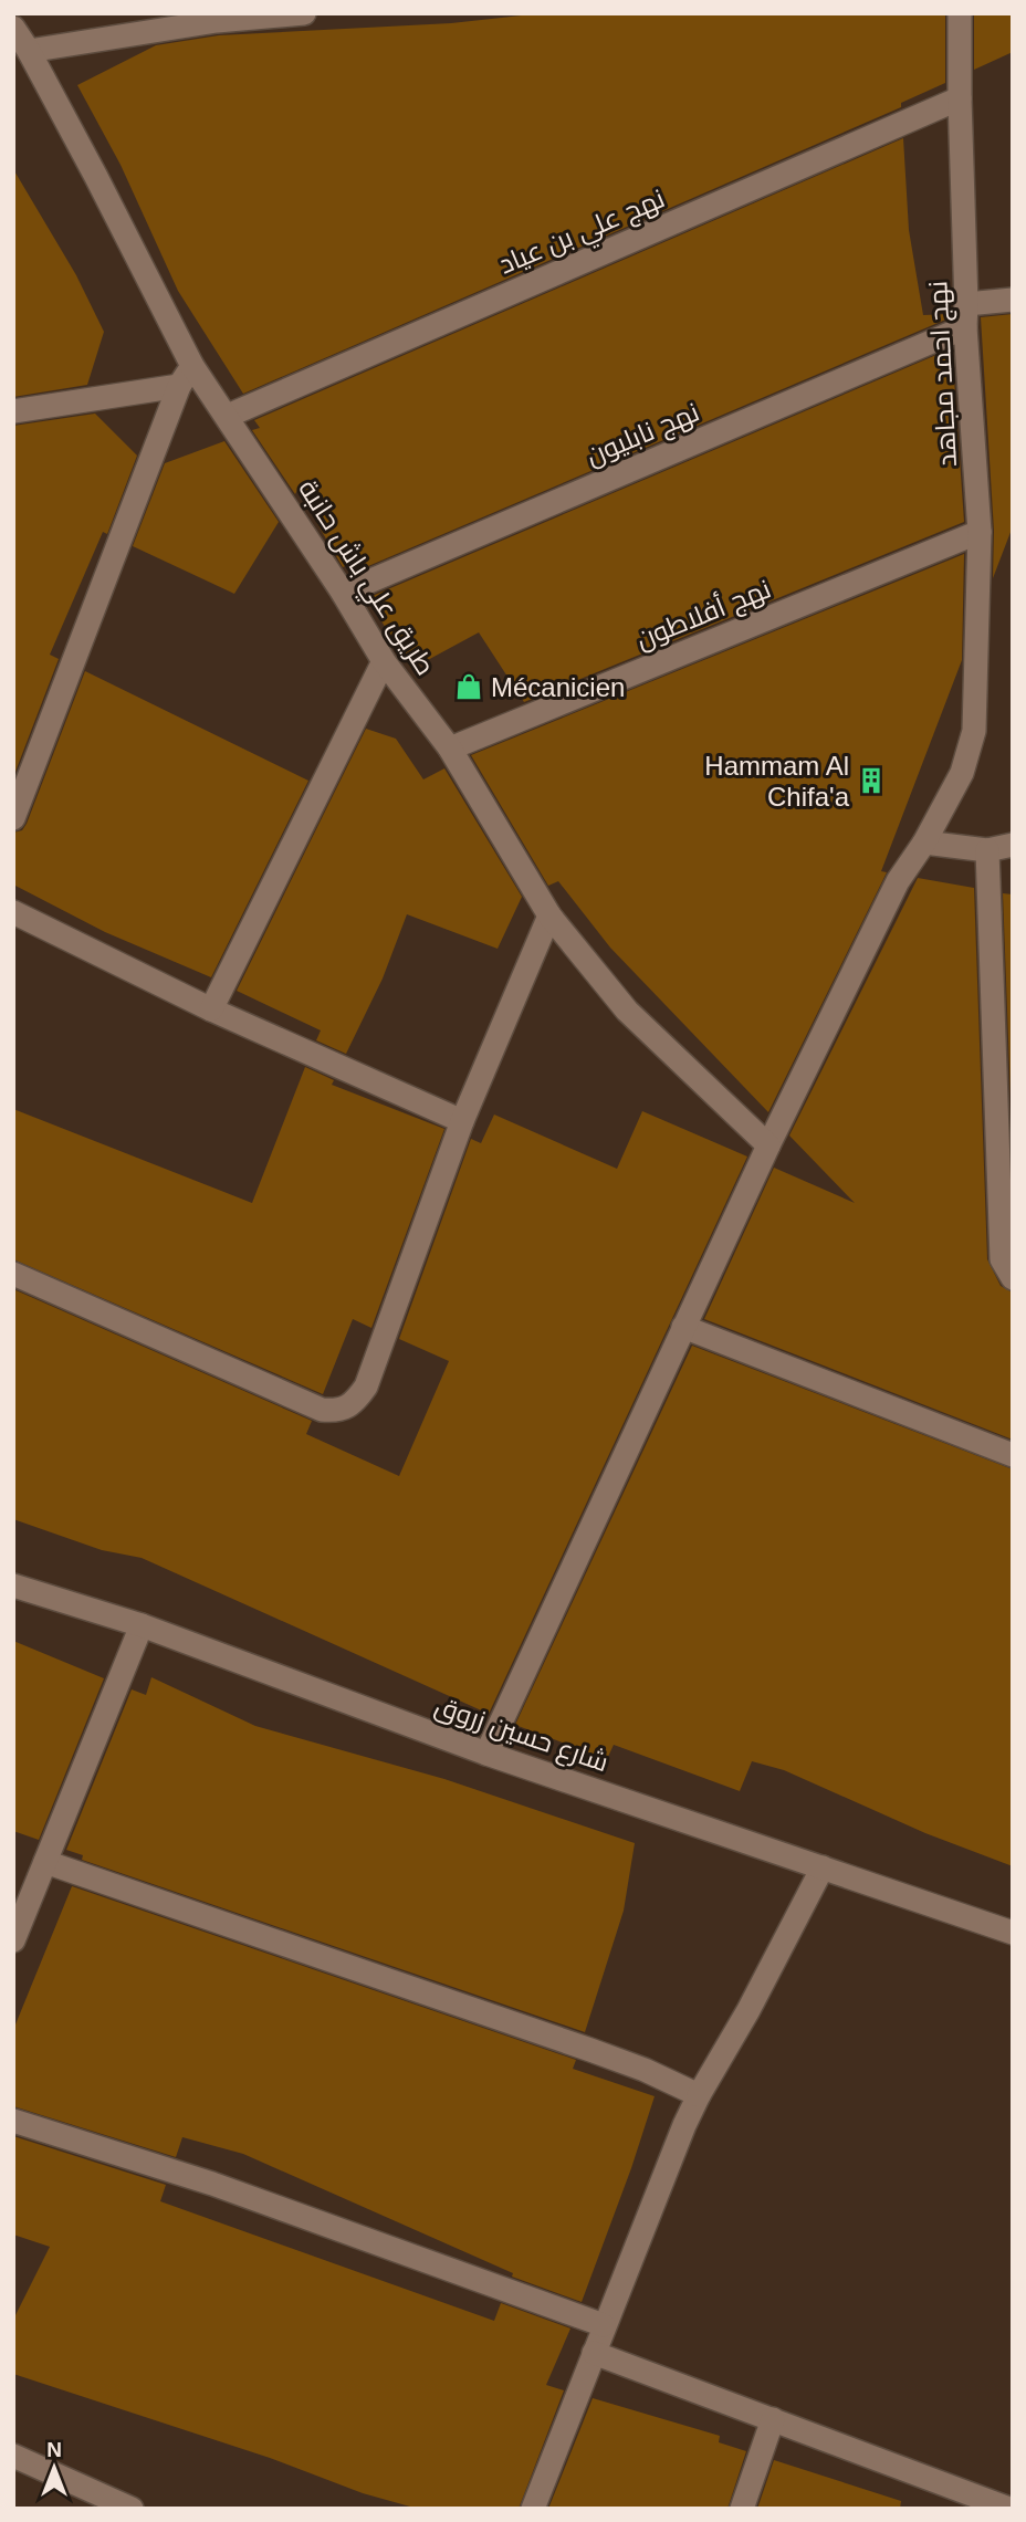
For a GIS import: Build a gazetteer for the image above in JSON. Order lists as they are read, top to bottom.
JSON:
{
  "streets": {
    "street": [
      "نهج علي بن عياد",
      "نهج احمد مجاهد",
      "نهج نابليون",
      "طريق علي باش حانبة",
      "نهج أفلاطون",
      "شارع حسين زروق"
    ]
  },
  "crossings": [
    ["نهج علي بن عياد", "نهج احمد مجاهد"],
    ["نهج علي بن عياد", "طريق علي باش حانبة"],
    ["نهج احمد مجاهد", "نهج نابليون"],
    ["نهج احمد مجاهد", "طريق علي باش حانبة"],
    ["نهج احمد مجاهد", "نهج أفلاطون"],
    ["نهج احمد مجاهد", "شارع حسين زروق"],
    ["نهج نابليون", "طريق علي باش حانبة"],
    ["طريق علي باش حانبة", "نهج أفلاطون"]
  ],
  "places": {
    "shop": ["Mécanicien"],
    "building": ["Hammam Al Chifa'a"]
  },
  "north": "top"
}
